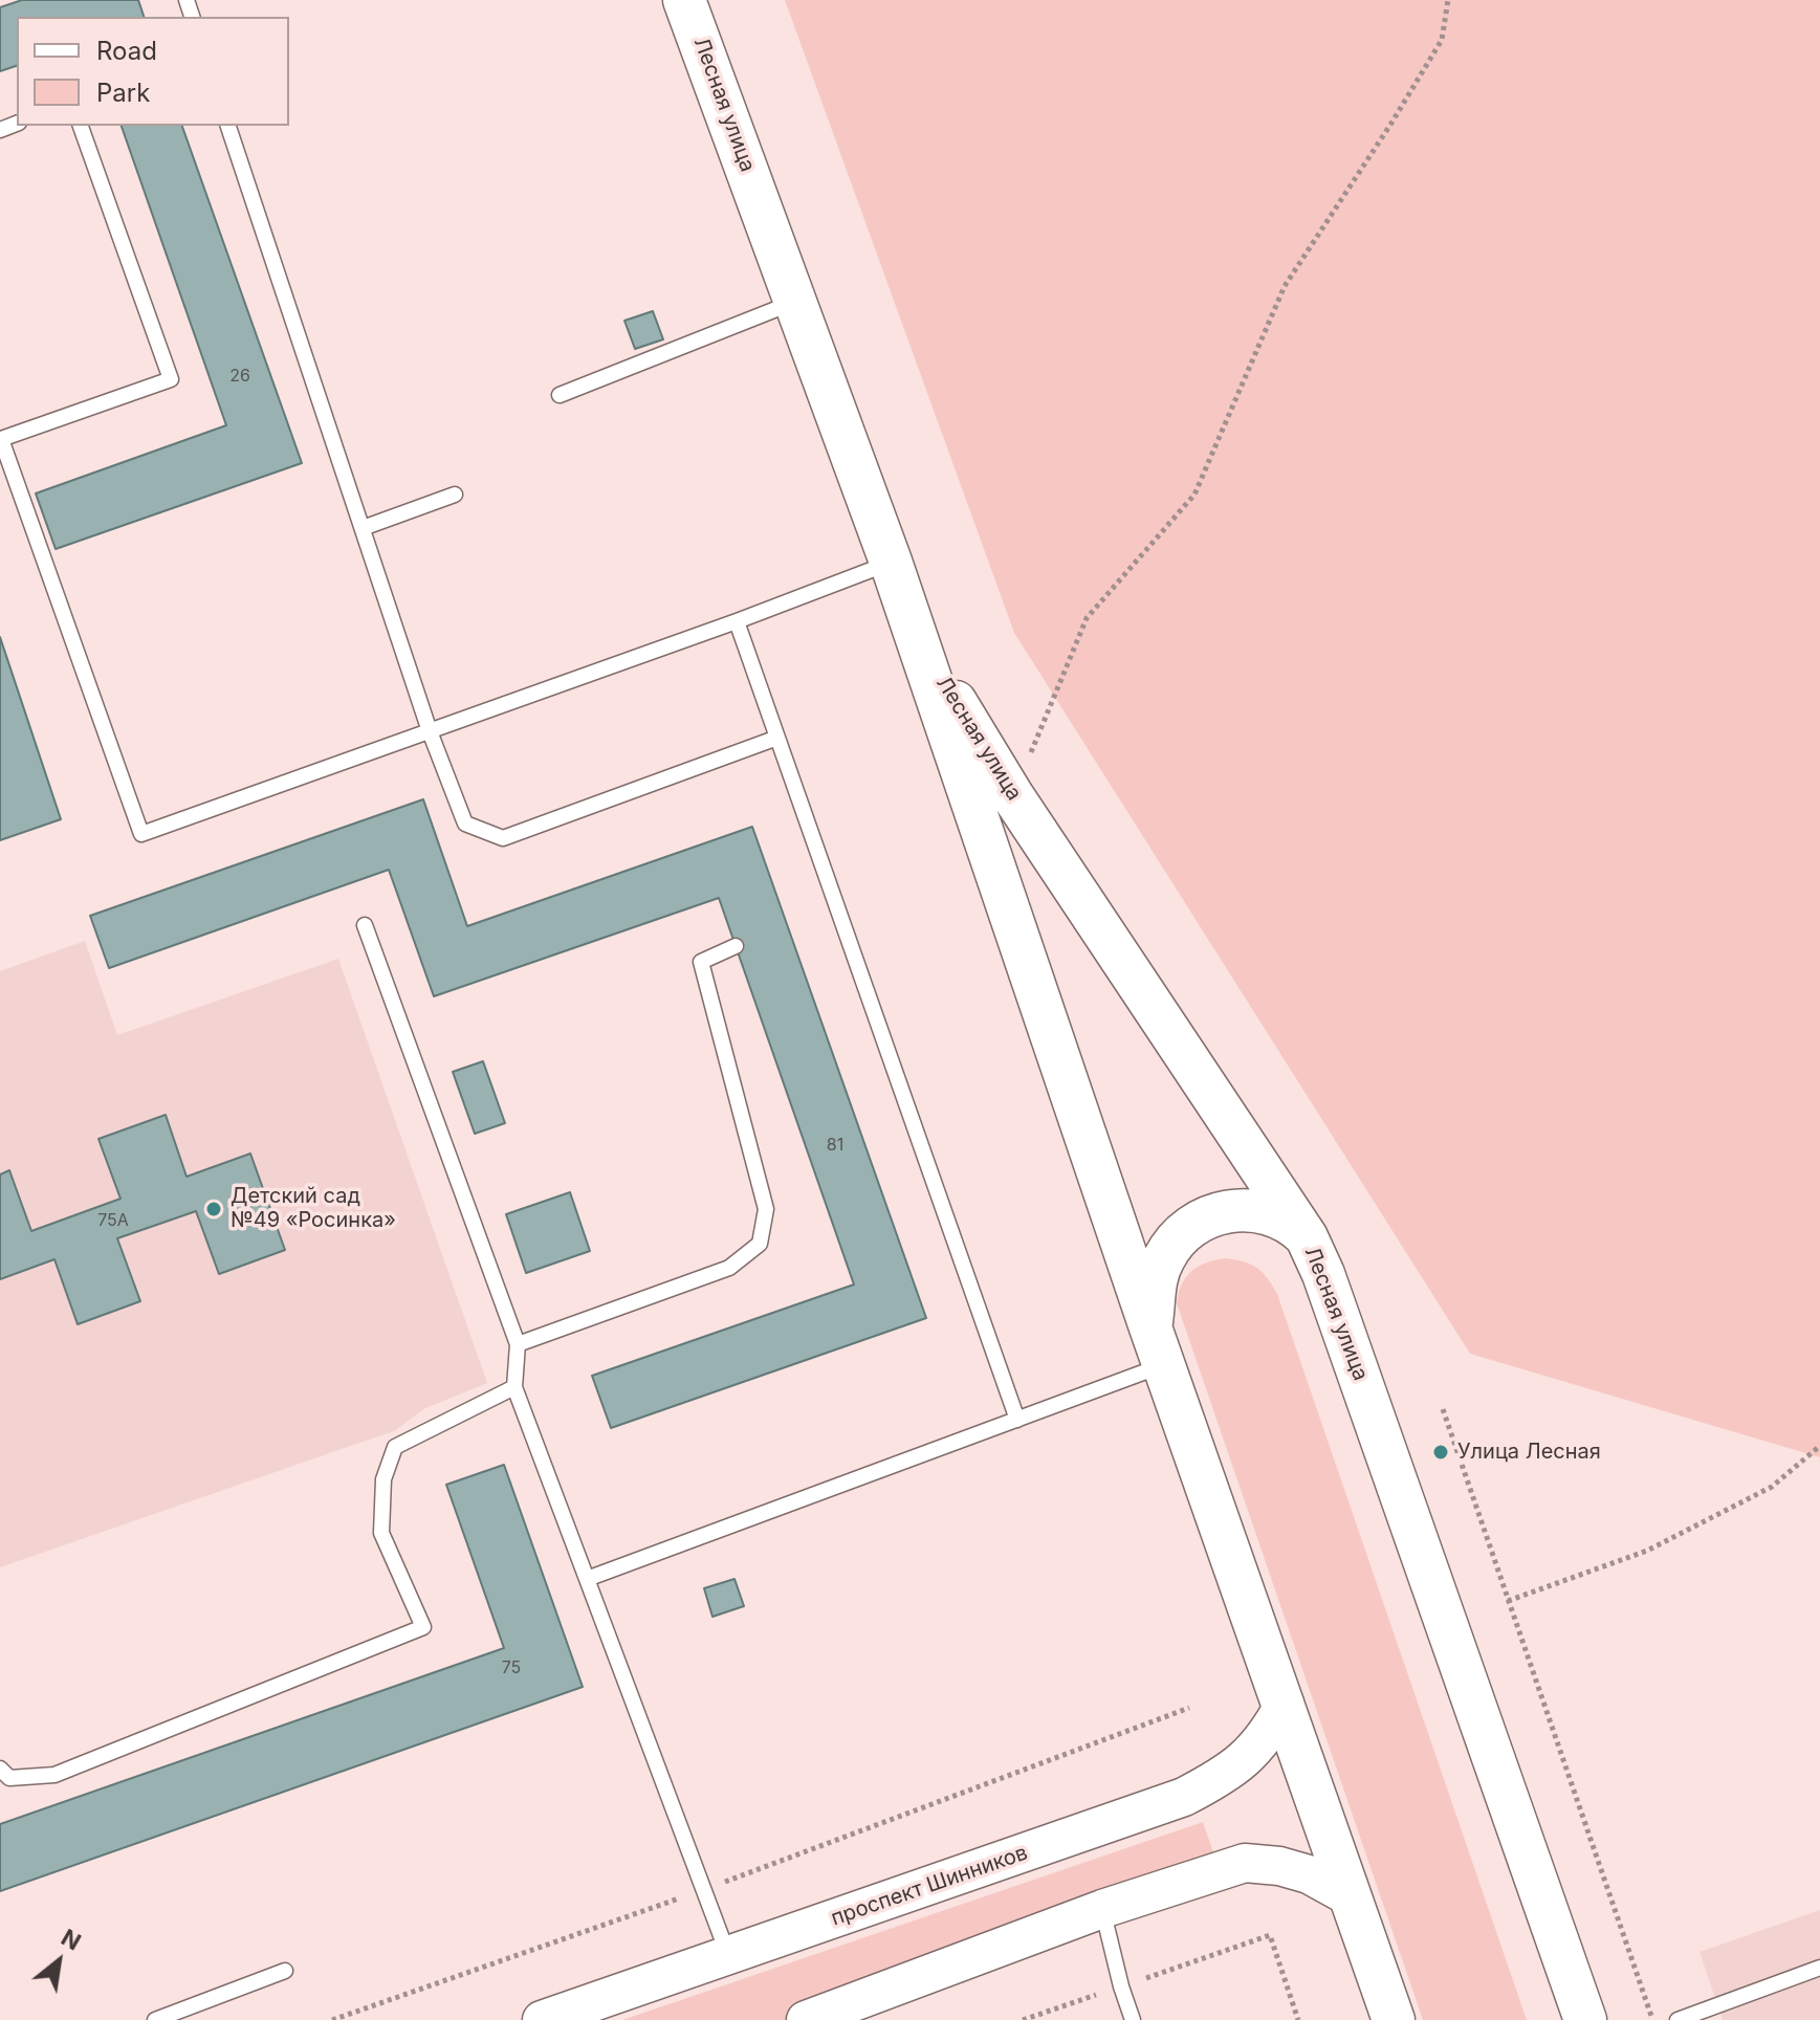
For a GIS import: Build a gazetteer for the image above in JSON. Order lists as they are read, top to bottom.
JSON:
{
  "streets": {
    "main road": ["Лесная улица"],
    "street": ["проспект Шинников"]
  },
  "crossings": [
    ["Лесная улица", "проспект Шинников"]
  ],
  "places": ["Детский сад №49 «Росинка»", "Улица Лесная"],
  "house_numbers": [
    "26",
    "81",
    "75А",
    "75"
  ],
  "legend": ["Road", "Park"],
  "north": "top right"
}
